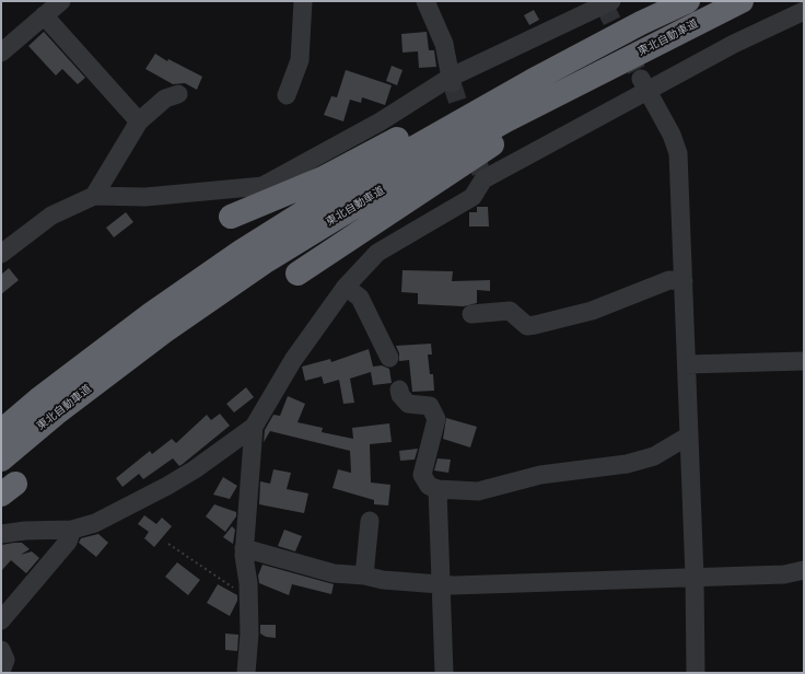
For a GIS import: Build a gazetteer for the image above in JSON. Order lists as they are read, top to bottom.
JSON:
{
  "streets": {
    "highway": ["東北自動車道"]
  }
}
